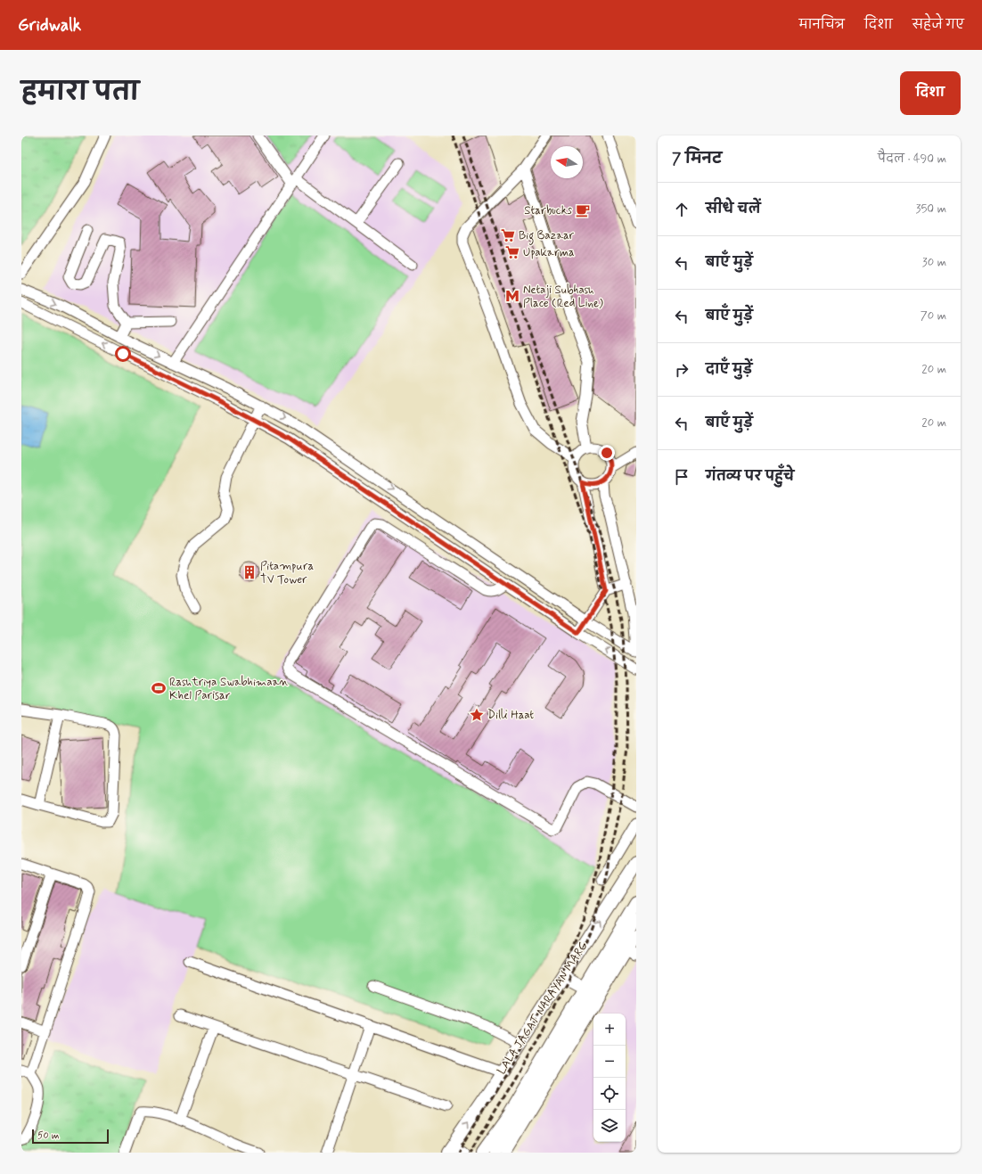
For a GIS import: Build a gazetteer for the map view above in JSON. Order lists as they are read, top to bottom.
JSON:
{
  "streets": {
    "main road": ["LALA JAGAT NARAYAN MARG"]
  },
  "places": {
    "cafe": ["Starbucks"],
    "supermarket": ["Big Bazaar", "Upakarma"],
    "metro station": ["Netaji Subhash Place (Red Line)"],
    "building": ["Pitampura TV Tower"],
    "sports": ["Rashtriya Swabhimaan Khel Parisar"],
    "place": ["Dilli Haat"]
  },
  "scale_bar": "50 m",
  "north": "left",
  "page": {
    "header": "Gridwalk",
    "nav": ["मानचित्र", "दिशा", "सहेजे गए"],
    "title": "हमारा पता",
    "buttons": "दिशा",
    "heading": ["7 मिनट", "पैदल · 490 m"],
    "list": [
      ["सीधे चलें", "350 m"],
      ["बाएँ मुड़ें", "30 m"],
      ["बाएँ मुड़ें", "70 m"],
      ["दाएँ मुड़ें", "20 m"],
      ["बाएँ मुड़ें", "20 m"],
      "गंतव्य पर पहुँचे"
    ],
    "map_buttons": ["+", "−"],
    "scale": "50 m"
  }
}
